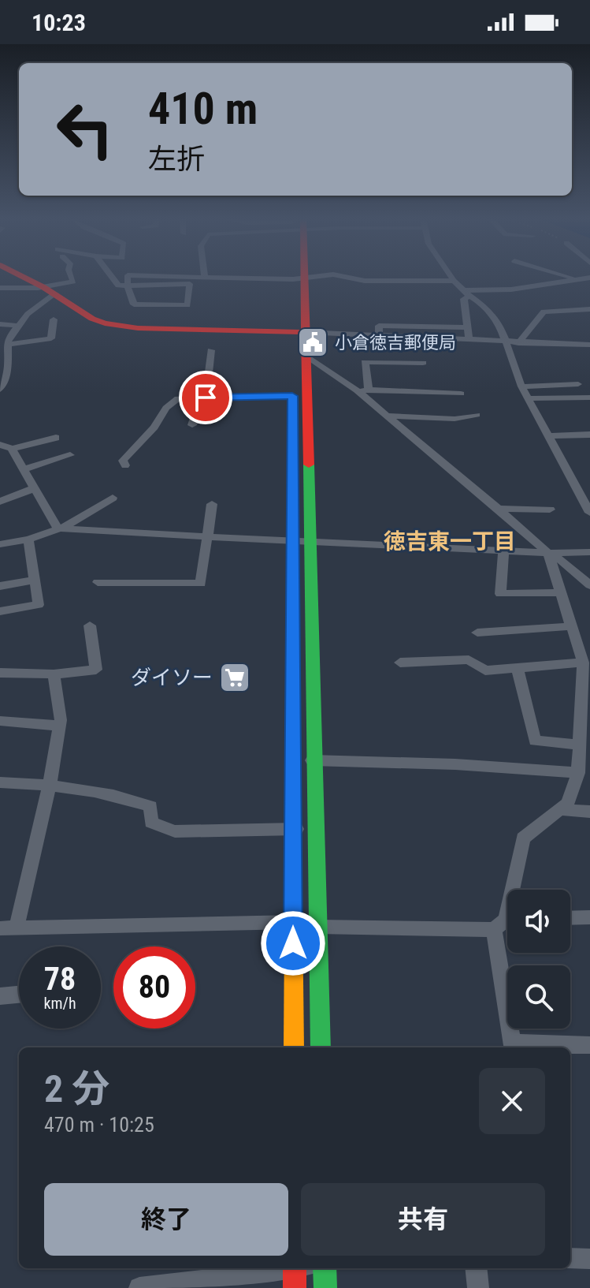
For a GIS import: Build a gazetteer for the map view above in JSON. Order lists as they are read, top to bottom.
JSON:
{
  "districts": ["徳吉東一丁目"],
  "places": {
    "public building": ["小倉徳吉郵便局"],
    "supermarket": ["ダイソー"]
  },
  "page": {
    "status": "10:23",
    "turn": ["410 m", "左折"],
    "speed": "78 km/h",
    "limit": "80",
    "heading": ["2 分", "470 m · 10:25"],
    "buttons": ["終了", "共有"]
  }
}
